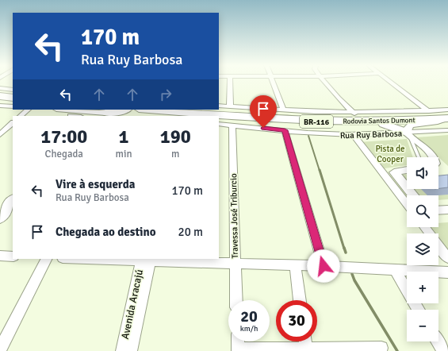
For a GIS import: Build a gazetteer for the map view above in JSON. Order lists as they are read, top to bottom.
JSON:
{
  "streets": {
    "highway": ["Rodovia Santos Dumont", "BR-116"],
    "street": ["Rua Ruy Barbosa", "Travessa José Triburcio", "Avenida Aracajú"]
  },
  "crossings": [
    ["Rua Ruy Barbosa", "Travessa José Triburcio"]
  ],
  "parks": ["Pista de Cooper"],
  "page": {
    "turn": ["170 m", "Rua Ruy Barbosa"],
    "eta": [
      "17:00",
      "Chegada",
      "1",
      "min",
      "190",
      "m"
    ],
    "map_buttons": ["+", "−"],
    "list": [
      {
        "name": "Vire à esquerda",
        "note": "Rua Ruy Barbosa",
        "value": "170 m"
      },
      {
        "name": "Chegada ao destino",
        "value": "20 m"
      }
    ],
    "speed": "20 km/h",
    "limit": "30"
  }
}
